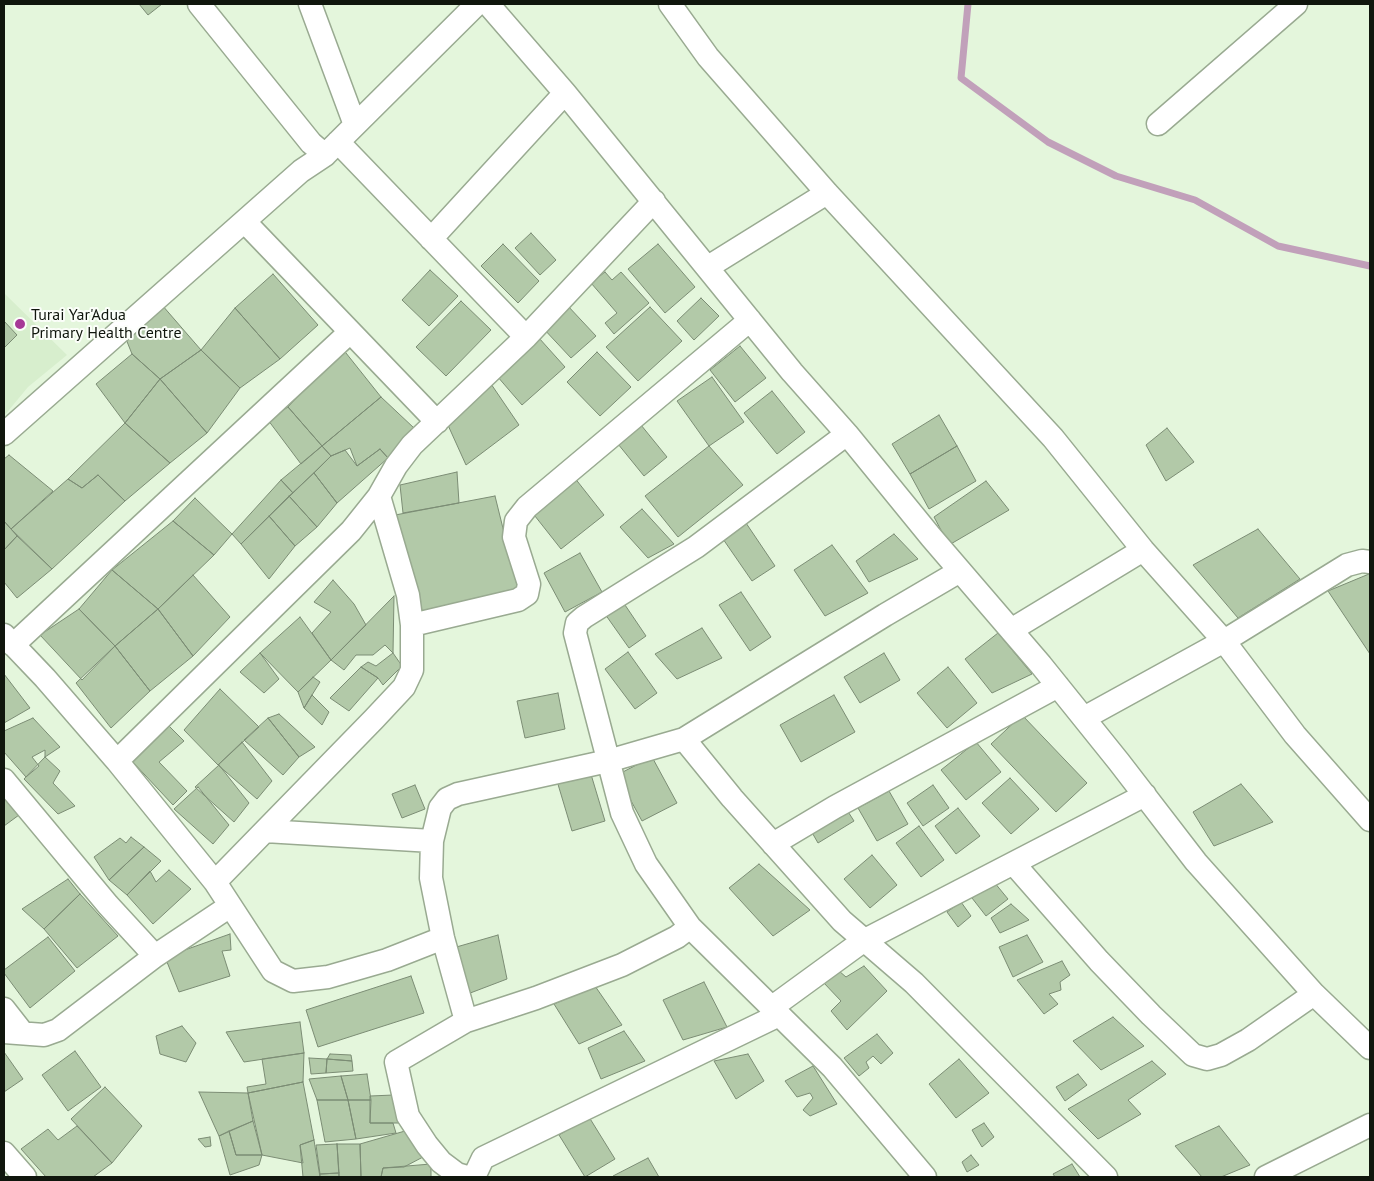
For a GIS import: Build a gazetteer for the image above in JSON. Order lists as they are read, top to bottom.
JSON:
{
  "places": ["Turai Yar'Adua Primary Health Centre"]
}
